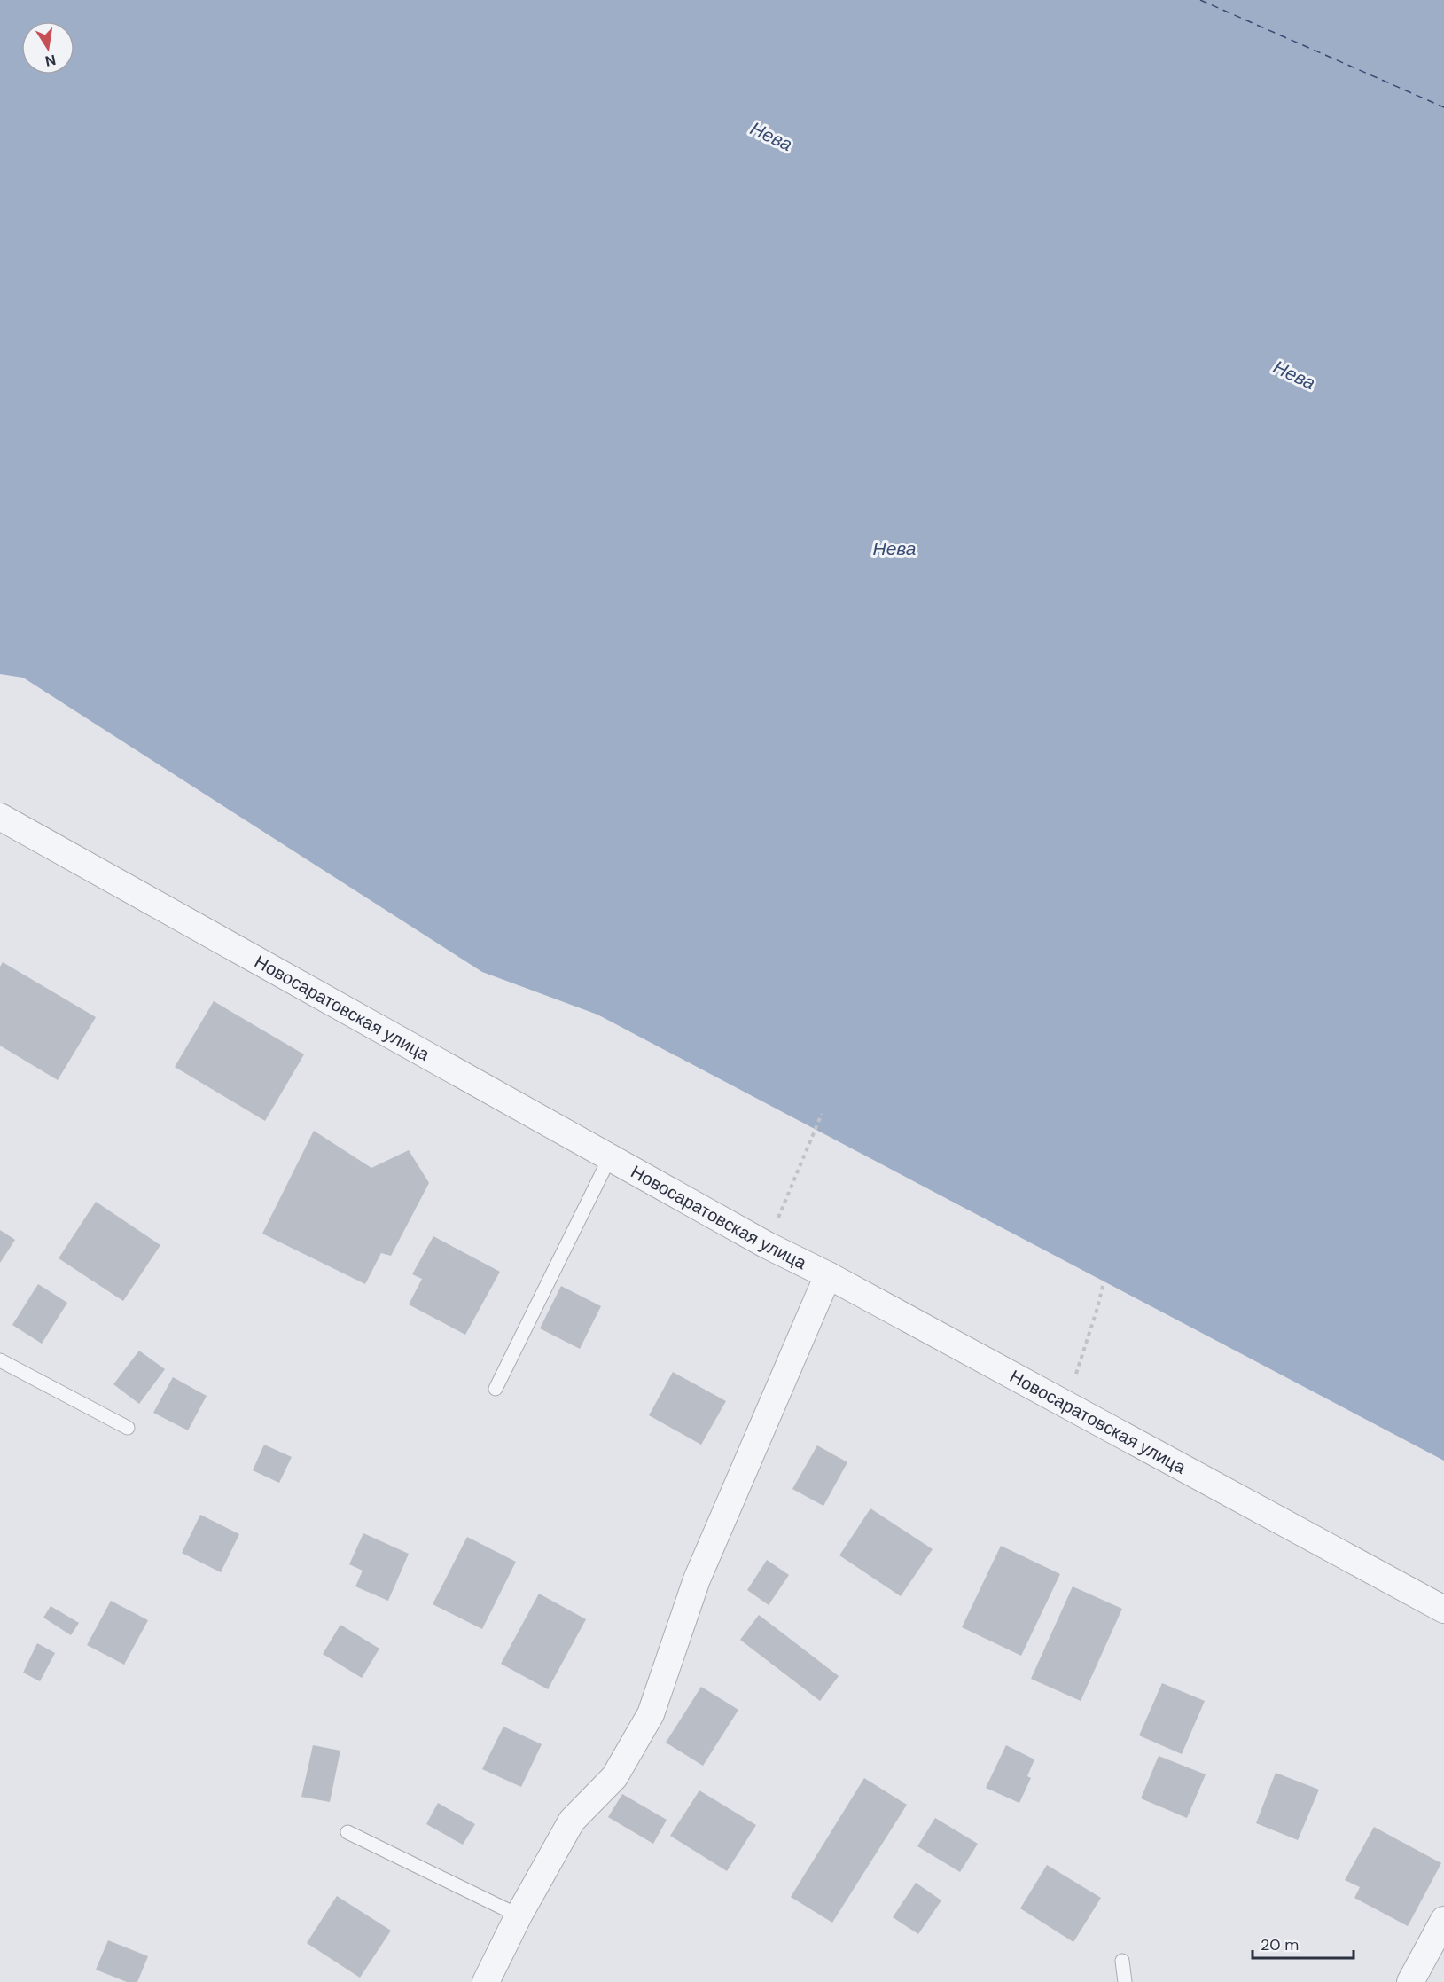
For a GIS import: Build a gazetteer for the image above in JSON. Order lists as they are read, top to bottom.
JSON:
{
  "streets": {
    "street": ["Новосаратовская улица"]
  },
  "water": ["Нева"],
  "scale_bar": "20 m",
  "north": "bottom"
}
